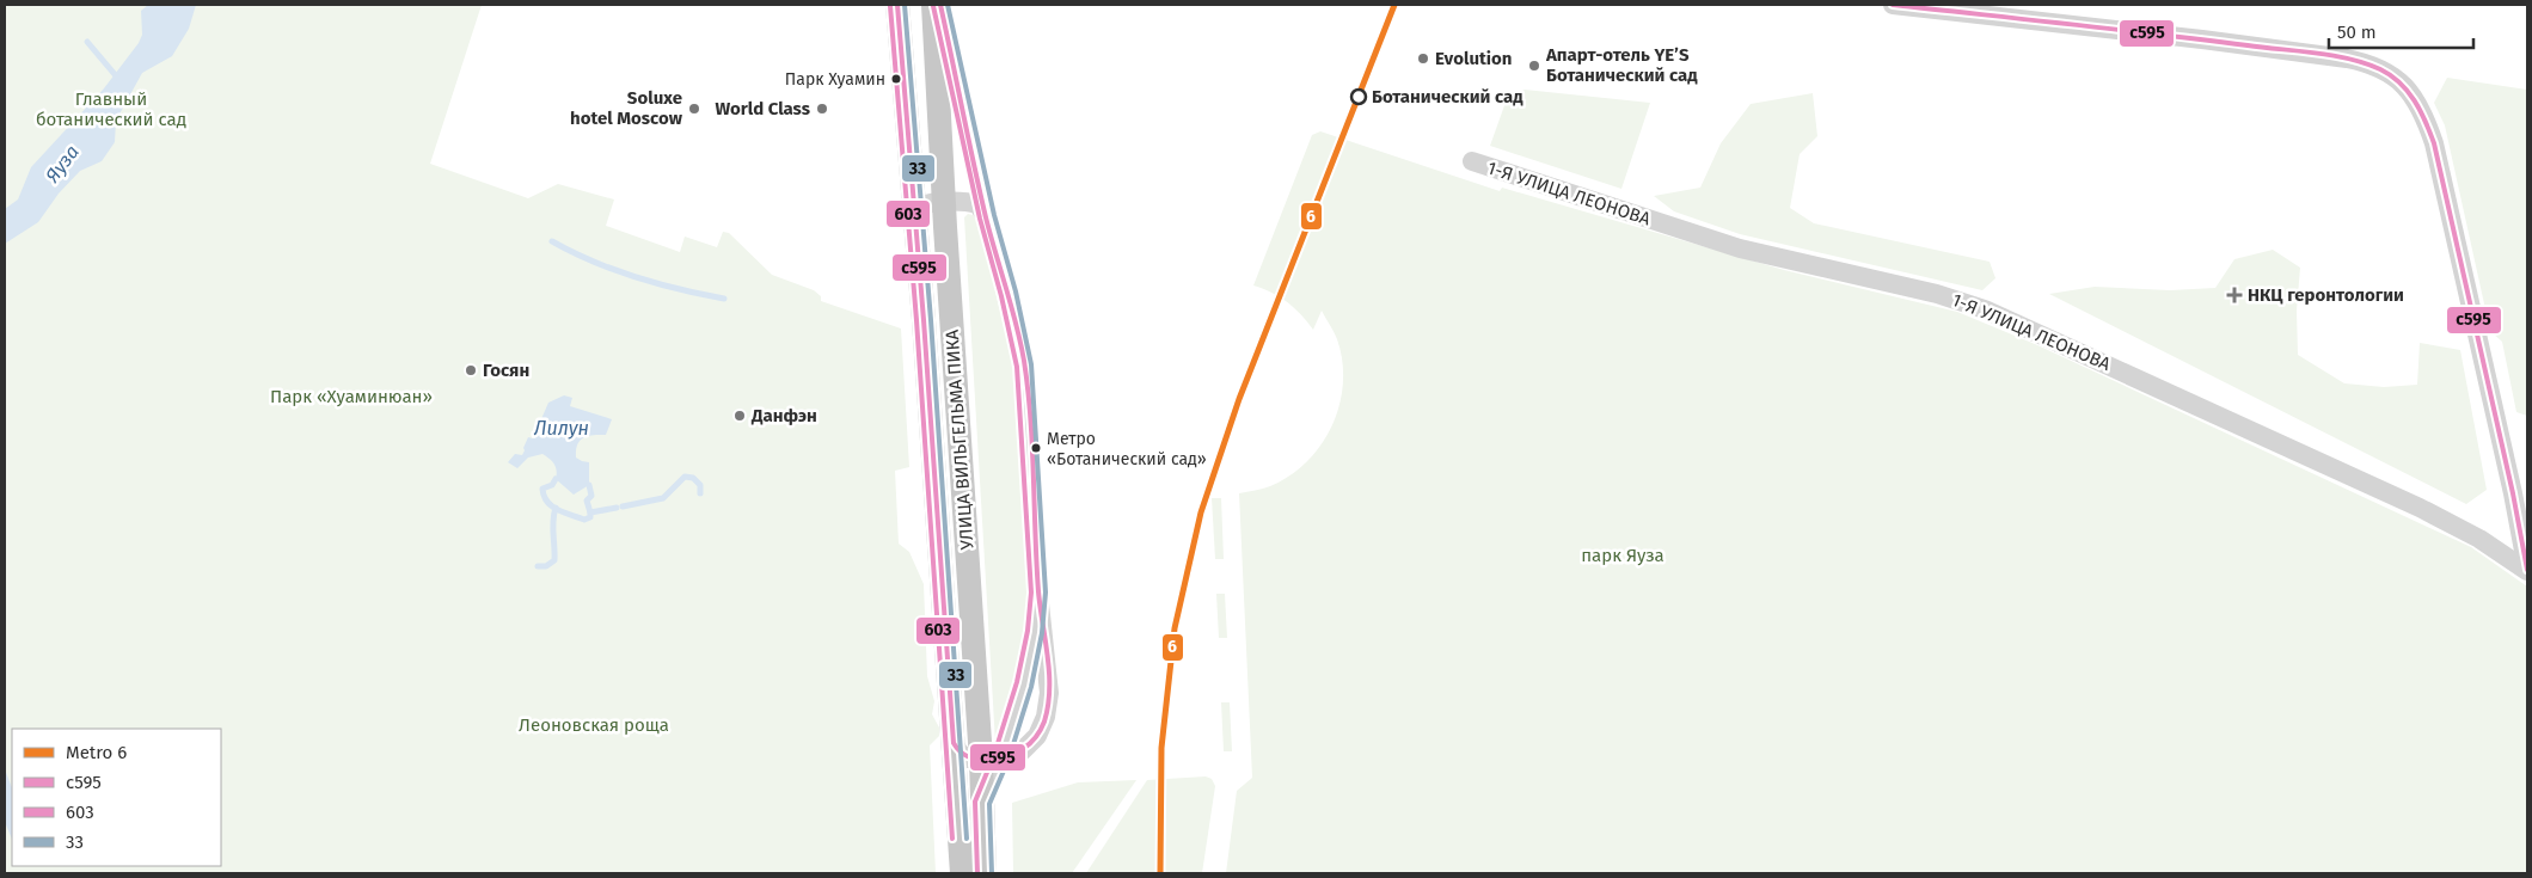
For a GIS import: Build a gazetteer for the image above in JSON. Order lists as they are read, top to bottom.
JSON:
{
  "streets": {
    "main road": ["УЛИЦА ВИЛЬГЕЛЬМА ПИКА"],
    "street": ["1-Я УЛИЦА ЛЕОНОВА"]
  },
  "water": ["Яуза", "Лилун"],
  "parks": [
    "Главный ботанический сад",
    "Парк «Хуаминюан»",
    "парк Яуза",
    "Леоновская роща"
  ],
  "places": {
    "other": [
      "Evolution",
      "Апарт-отель YE’S Ботанический сад",
      "Парк Хуамин",
      "Ботанический сад",
      "Soluxe hotel Moscow",
      "World Class",
      "Госян",
      "Данфэн",
      "Метро «Ботанический сад»"
    ],
    "health": ["НКЦ геронтологии"]
  },
  "lines": [
    "metro line 6",
    "transit line с595",
    "transit line 33",
    "transit line 603"
  ],
  "legend": [
    "Metro 6",
    "с595",
    "603",
    "33"
  ],
  "scale_bar": "50 m"
}
